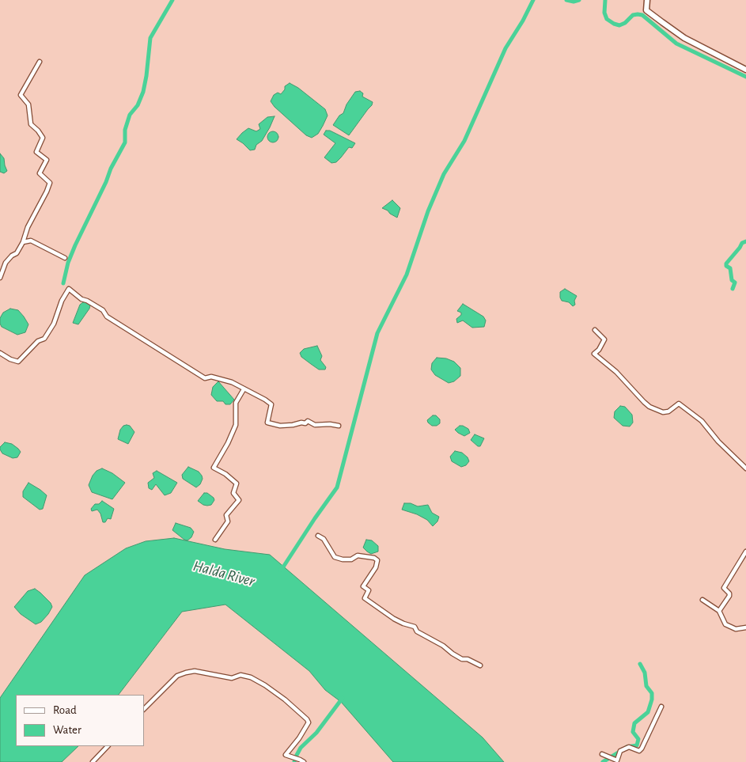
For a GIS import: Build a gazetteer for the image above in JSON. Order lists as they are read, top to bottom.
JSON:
{
  "water": ["Halda River"],
  "legend": ["Road", "Water"]
}
